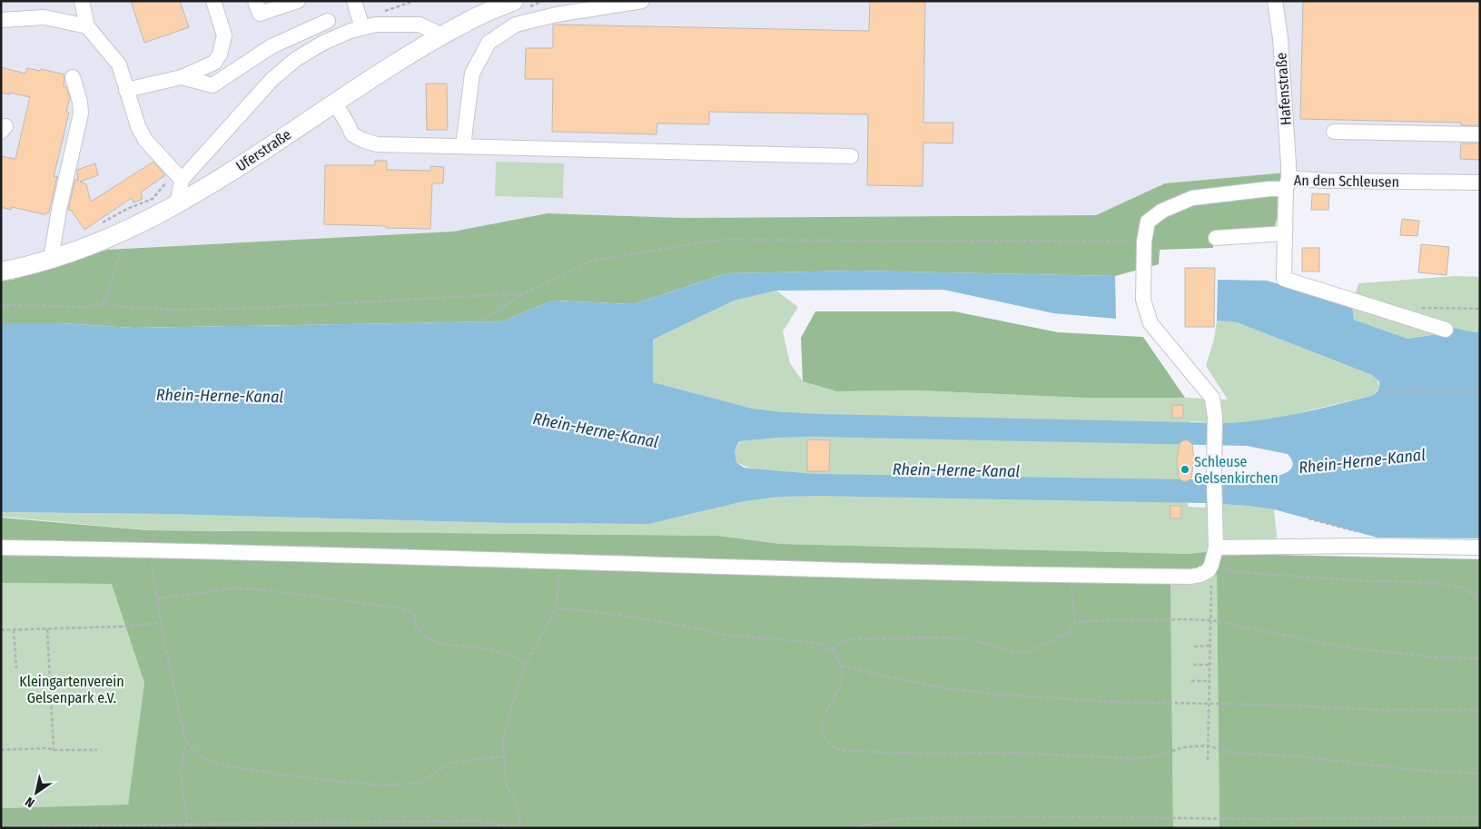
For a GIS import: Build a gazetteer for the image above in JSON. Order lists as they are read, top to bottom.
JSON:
{
  "streets": {
    "main road": ["Uferstraße"],
    "street": ["Hafenstraße", "An den Schleusen"]
  },
  "crossings": [
    ["Hafenstraße", "An den Schleusen"]
  ],
  "water": ["Rhein-Herne-Kanal"],
  "parks": ["Kleingartenverein Gelsenpark e.V."],
  "places": ["Schleuse Gelsenkirchen"],
  "north": "bottom left"
}
